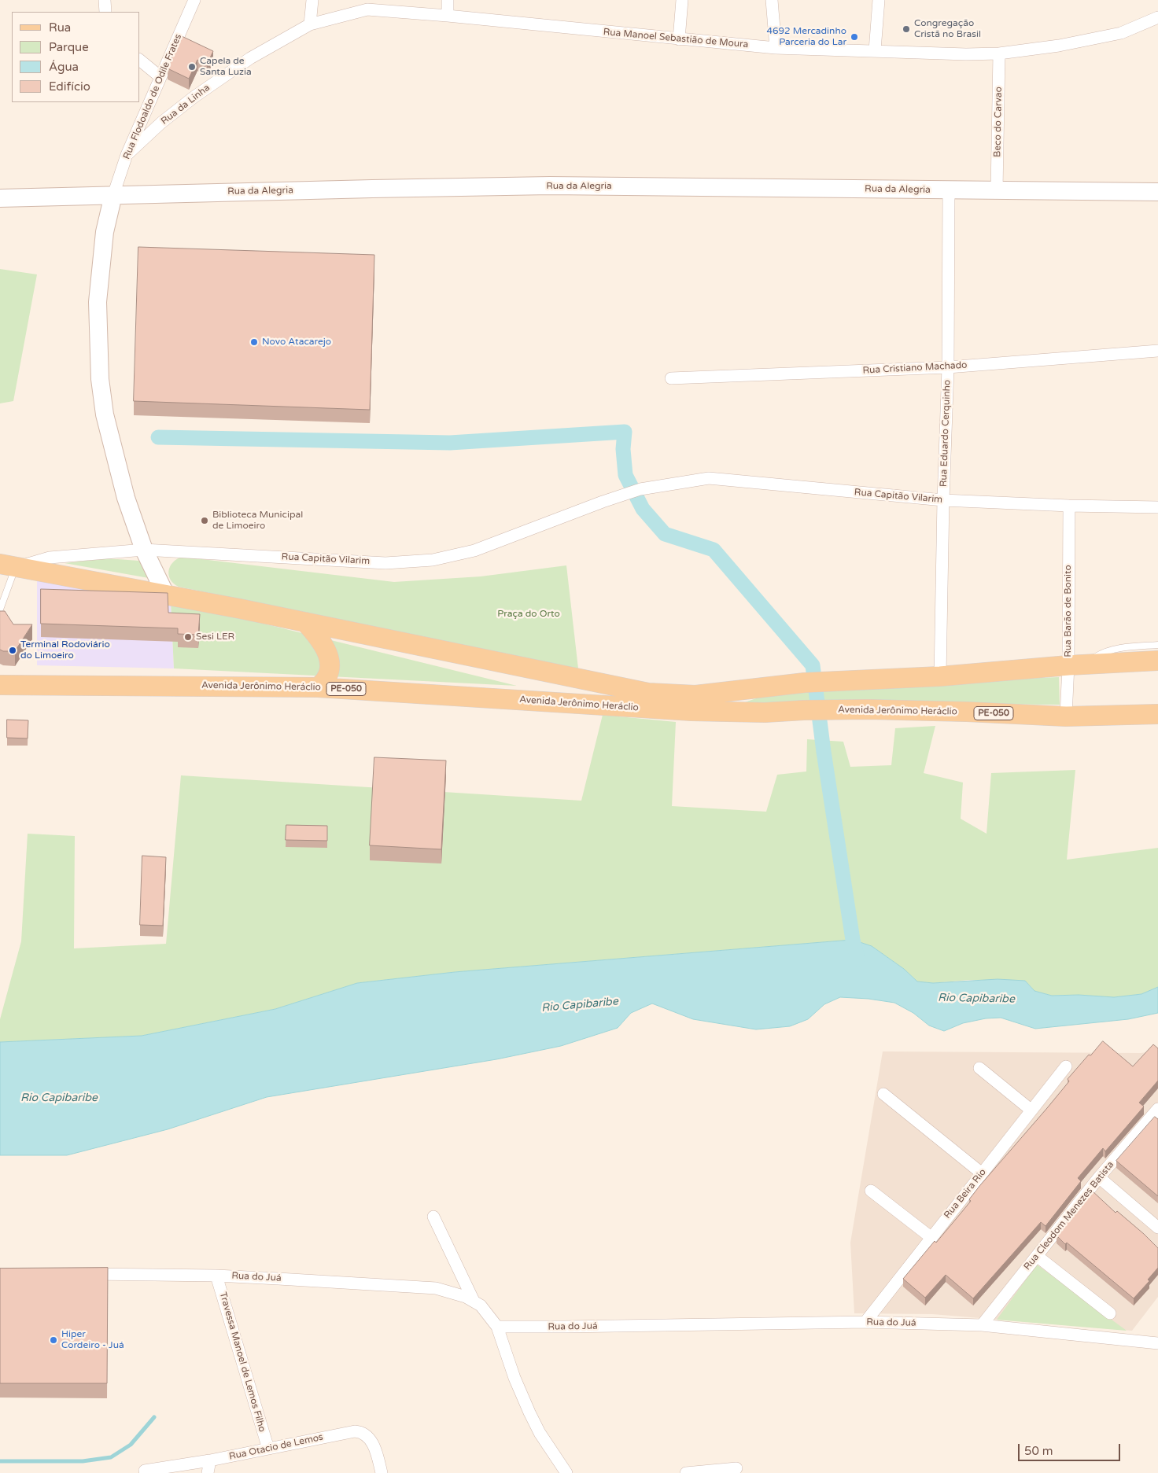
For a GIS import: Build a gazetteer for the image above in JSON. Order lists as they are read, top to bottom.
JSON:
{
  "streets": {
    "main road": ["Avenida Jerônimo Heráclio", "PE-050"],
    "street": [
      "Rua Manoel Sebastião de Moura",
      "Rua Flodoaldo de Odile Frates",
      "Rua da Linha",
      "Beco do Carvao",
      "Rua da Alegria",
      "Rua Cristiano Machado",
      "Rua Eduardo Cerquinho",
      "Rua Capitão Vilarim",
      "Rua Barão de Bonito",
      "Rua Beira Rio",
      "Rua Cleodom Menezes Batista",
      "Rua do Juá",
      "Travessa Manoel de Lemos Filho",
      "Rua Otacio de Lemos"
    ]
  },
  "crossings": [
    ["Rua Manoel Sebastião de Moura", "Rua da Linha"],
    ["Rua Manoel Sebastião de Moura", "Beco do Carvao"],
    ["Rua Flodoaldo de Odile Frates", "Rua da Linha"],
    ["Rua Flodoaldo de Odile Frates", "Rua da Alegria"],
    ["Beco do Carvao", "Rua da Alegria"],
    ["Rua da Alegria", "Rua Eduardo Cerquinho"],
    ["Rua Cristiano Machado", "Rua Eduardo Cerquinho"],
    ["Rua Eduardo Cerquinho", "Rua Capitão Vilarim"],
    ["Rua Eduardo Cerquinho", "Avenida Jerônimo Heráclio"],
    ["Rua Capitão Vilarim", "Rua Barão de Bonito"],
    ["Rua Capitão Vilarim", "Avenida Jerônimo Heráclio"],
    ["Rua Barão de Bonito", "Avenida Jerônimo Heráclio"],
    ["Rua Beira Rio", "Rua do Juá"],
    ["Rua Cleodom Menezes Batista", "Rua do Juá"],
    ["Rua do Juá", "Travessa Manoel de Lemos Filho"],
    ["Travessa Manoel de Lemos Filho", "Rua Otacio de Lemos"]
  ],
  "water": ["Rio Capibaribe"],
  "parks": ["Praça do Orto"],
  "places": [
    "Congregação Cristã no Brasil",
    "4692 Mercadinho Parceria do Lar",
    "Capela de Santa Luzia",
    "Novo Atacarejo",
    "Biblioteca Municipal de Limoeiro",
    "Sesi LER",
    "Terminal Rodoviário do Limoeiro",
    "Hiper Cordeiro - Juá"
  ],
  "legend": [
    "Rua",
    "Parque",
    "Água",
    "Edifício"
  ],
  "scale_bar": "50 m"
}
